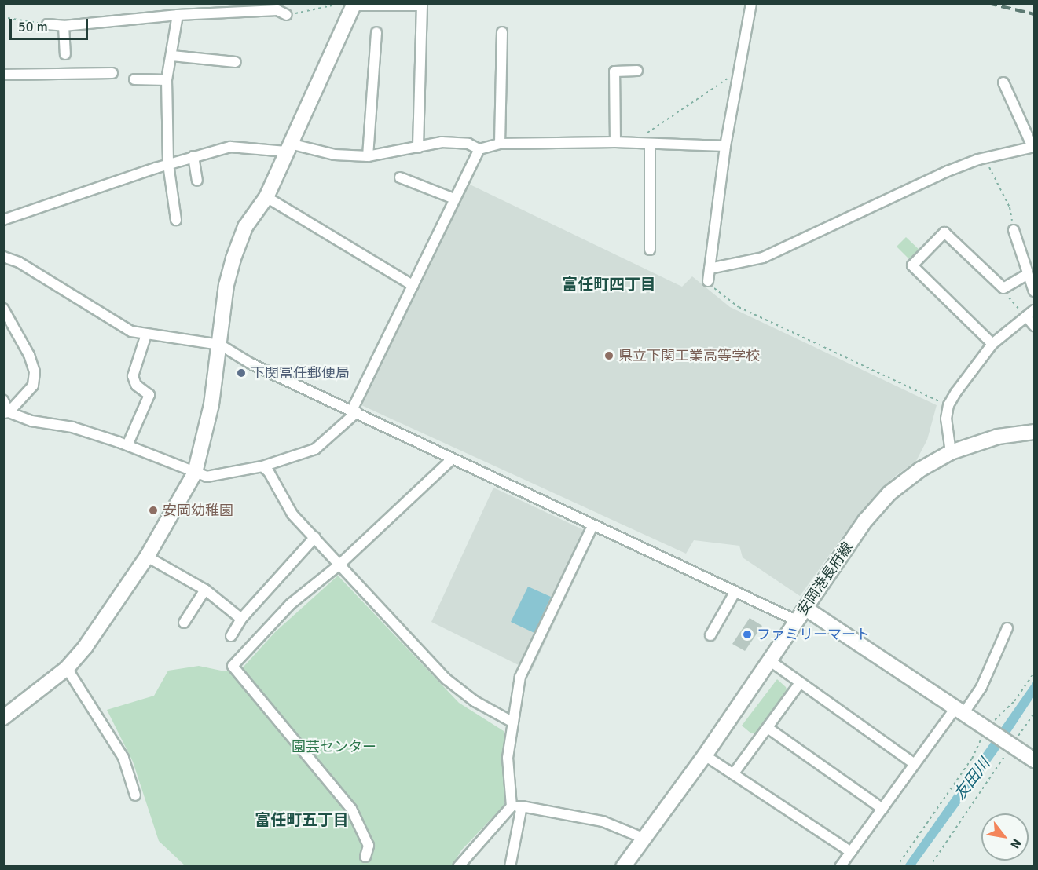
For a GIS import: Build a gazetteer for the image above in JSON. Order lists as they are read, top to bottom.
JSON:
{
  "streets": {
    "street": ["安岡港長府線"]
  },
  "districts": ["富任町四丁目", "富任町五丁目"],
  "water": ["友田川"],
  "parks": ["園芸センター"],
  "places": [
    "県立下関工業高等学校",
    "下関冨任郵便局",
    "安岡幼稚園",
    "ファミリーマート"
  ],
  "scale_bar": "50 m",
  "north": "bottom right"
}
